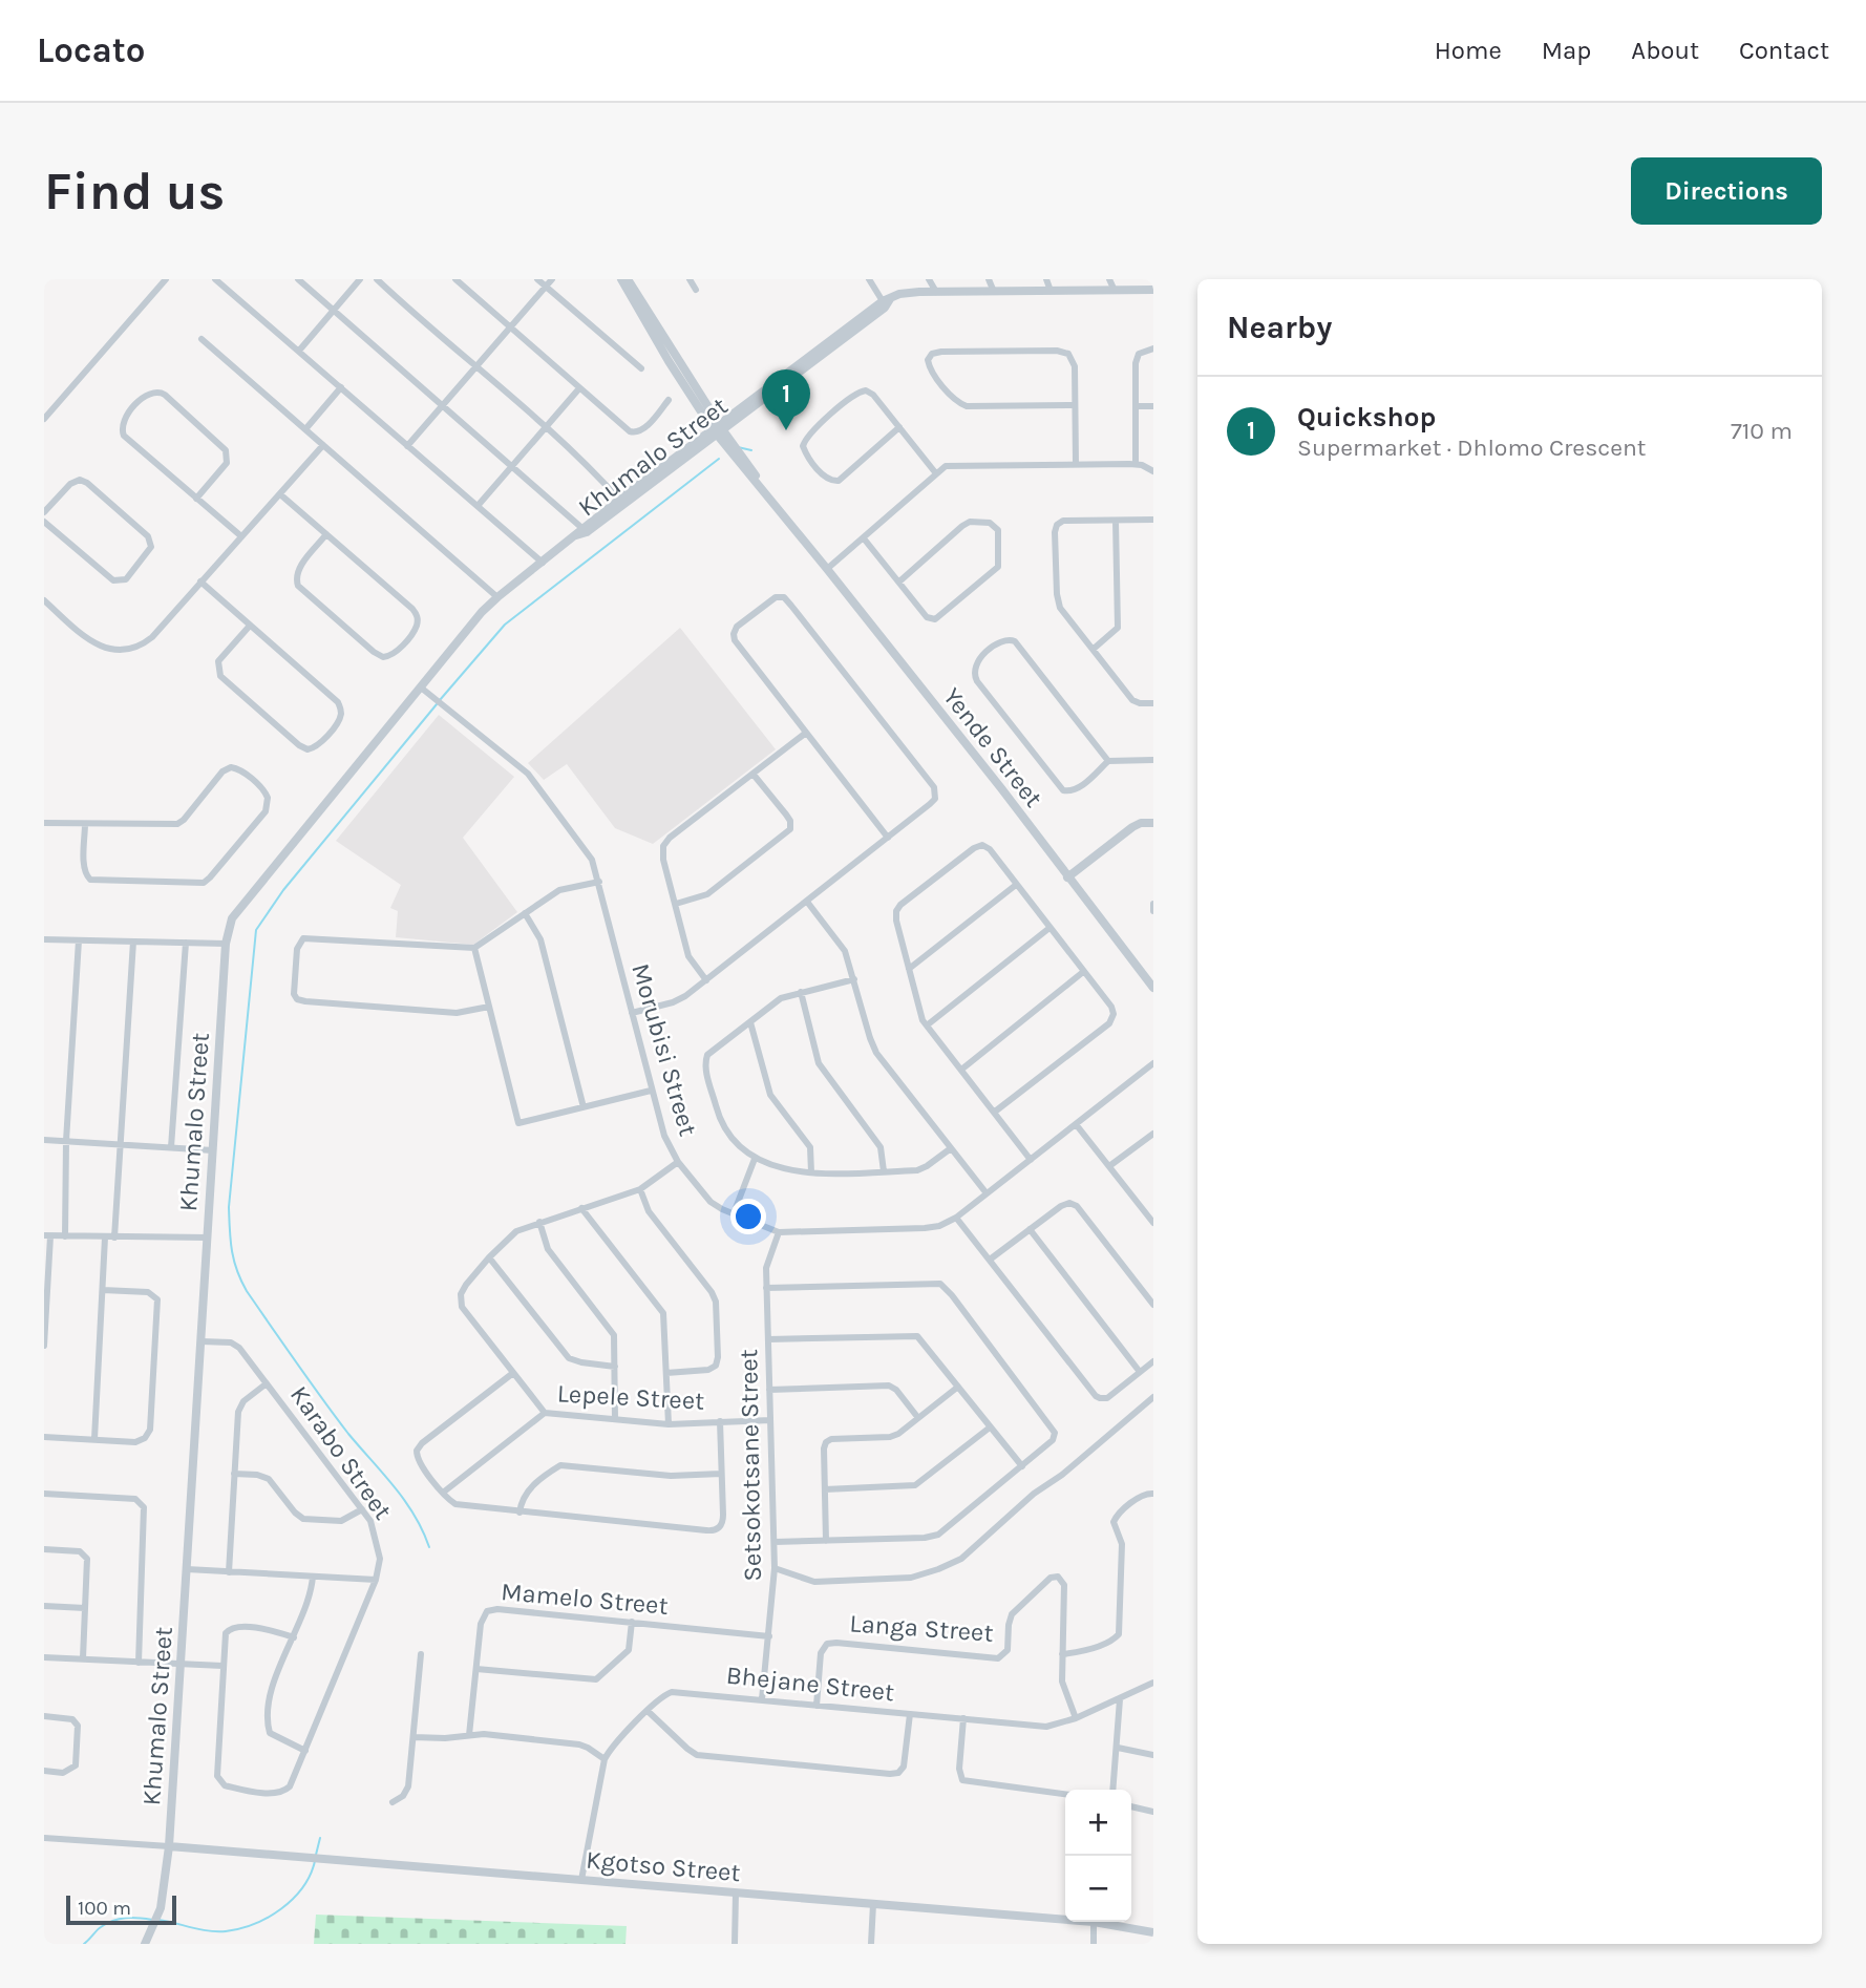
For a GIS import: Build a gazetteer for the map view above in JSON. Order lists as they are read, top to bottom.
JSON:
{
  "streets": {
    "street": [
      "Khumalo Street",
      "Yende Street",
      "Morubisi Street",
      "Lepele Street",
      "Karabo Street",
      "Setsokotsane Street",
      "Mamelo Street",
      "Langa Street",
      "Bhejane Street",
      "Kgotso Street"
    ]
  },
  "crossings": [
    ["Khumalo Street", "Yende Street"],
    ["Khumalo Street", "Morubisi Street"],
    ["Khumalo Street", "Karabo Street"],
    ["Khumalo Street", "Kgotso Street"],
    ["Morubisi Street", "Lepele Street"],
    ["Morubisi Street", "Setsokotsane Street"],
    ["Lepele Street", "Setsokotsane Street"],
    ["Setsokotsane Street", "Mamelo Street"],
    ["Setsokotsane Street", "Bhejane Street"],
    ["Langa Street", "Bhejane Street"],
    ["Bhejane Street", "Kgotso Street"]
  ],
  "scale_bar": "100 m",
  "page": {
    "header": "Locato",
    "nav": [
      "Home",
      "Map",
      "About",
      "Contact"
    ],
    "buttons": "Directions",
    "title": "Find us",
    "heading": "Nearby",
    "pins": "1",
    "list": [
      {
        "mark": "1",
        "name": "Quickshop",
        "note": "Supermarket · Dhlomo Crescent",
        "value": "710 m"
      }
    ],
    "map_buttons": ["+", "−"],
    "scale": "100 m"
  }
}
